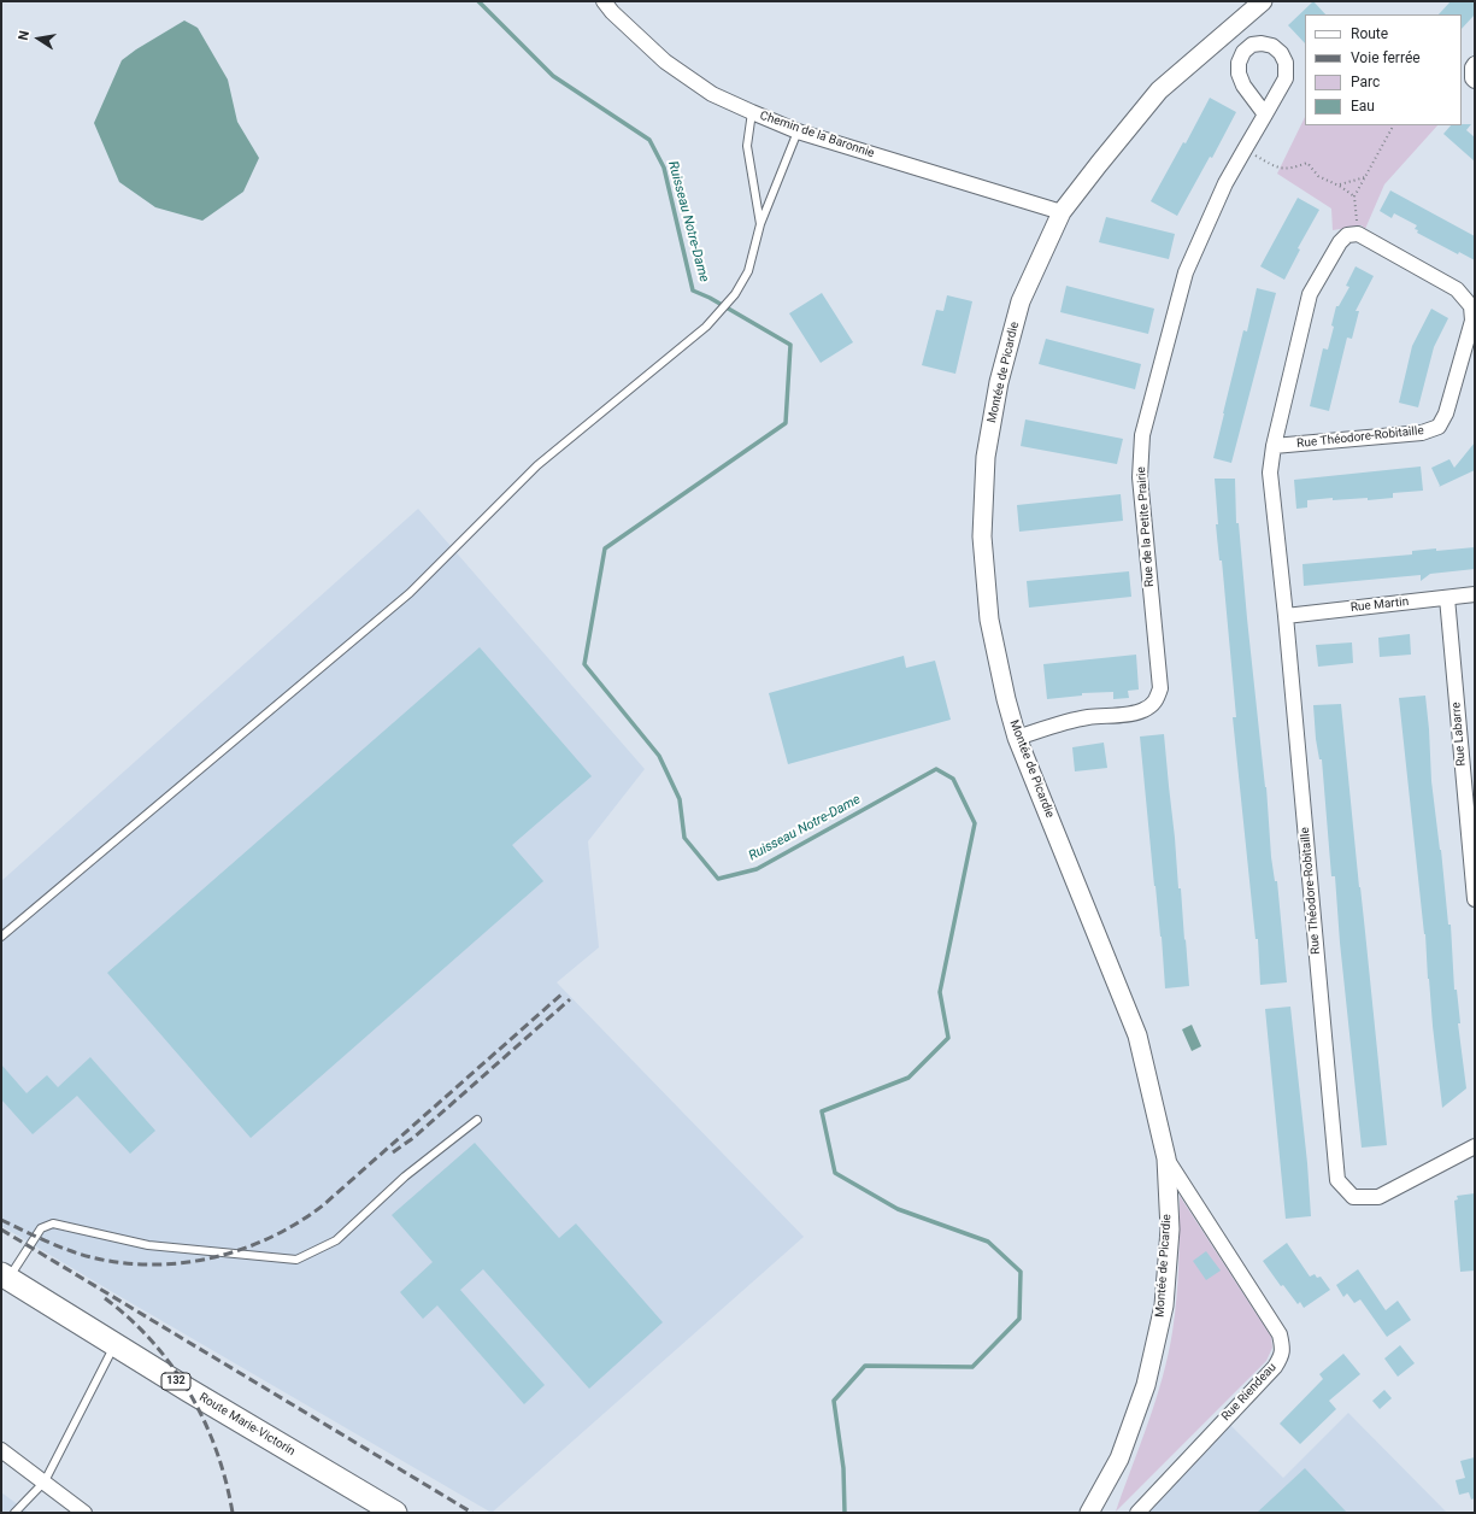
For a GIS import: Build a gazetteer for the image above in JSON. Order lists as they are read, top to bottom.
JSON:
{
  "streets": {
    "main road": ["132", "Route Marie-Victorin"],
    "street": [
      "Chemin de la Baronnie",
      "Montée de Picardie",
      "Rue Théodore-Robitaille",
      "Rue de la Petite Prairie",
      "Rue Martin",
      "Rue Labarre",
      "Rue Riendeau"
    ]
  },
  "crossings": [
    ["Chemin de la Baronnie", "Montée de Picardie"],
    ["Montée de Picardie", "Rue de la Petite Prairie"],
    ["Montée de Picardie", "Rue Riendeau"],
    ["Rue Théodore-Robitaille", "Rue Martin"],
    ["Rue Martin", "Rue Labarre"]
  ],
  "water": ["Ruisseau Notre-Dame"],
  "legend": [
    "Route",
    "Voie ferrée",
    "Parc",
    "Eau"
  ],
  "north": "left"
}
